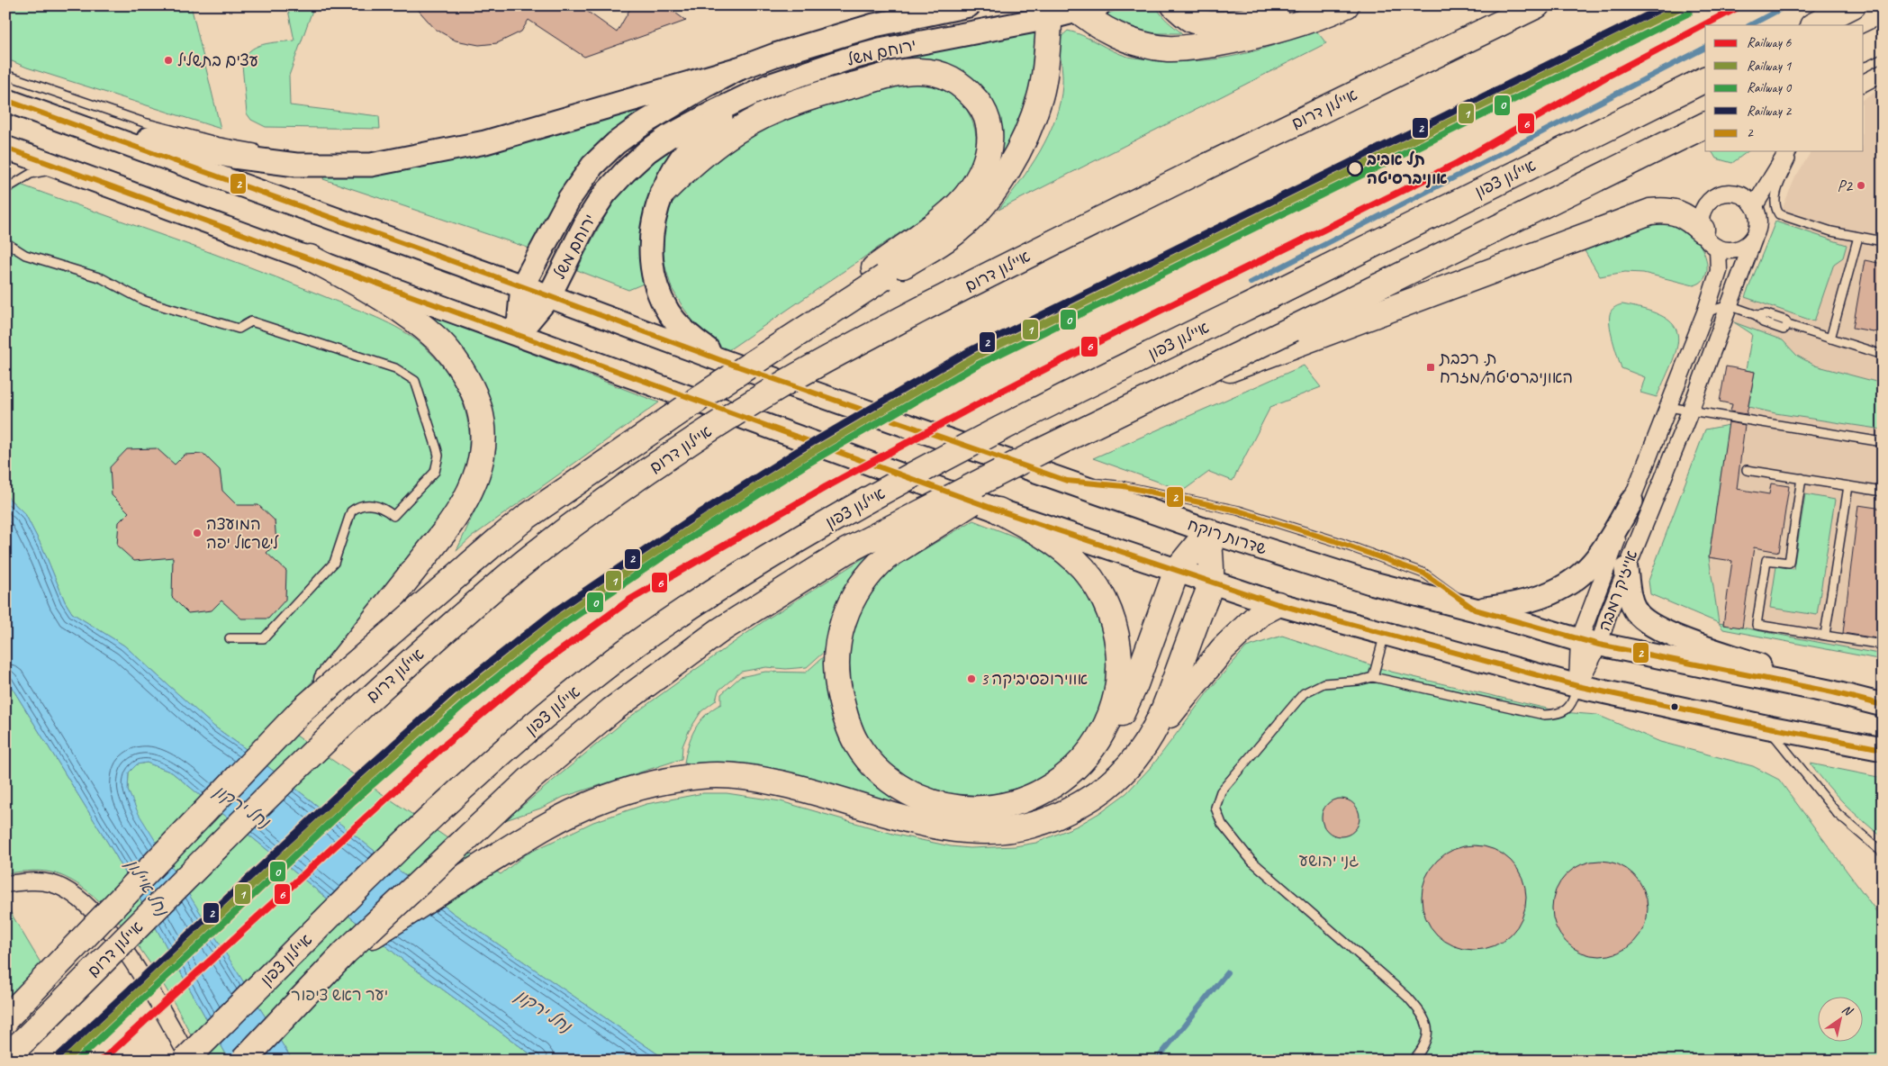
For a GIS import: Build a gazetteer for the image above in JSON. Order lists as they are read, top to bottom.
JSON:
{
  "streets": {
    "highway": ["איילון דרום", "איילון צפון"],
    "main road": ["ירוחם משל", "שדרות רוקח"],
    "street": ["אייזיק רמבה"]
  },
  "crossings": [
    ["ירוחם משל", "שדרות רוקח"],
    ["שדרות רוקח", "אייזיק רמבה"]
  ],
  "water": ["נחל ירקון", "נחל איילון"],
  "parks": ["גני יהושע", "יער ראש ציפור"],
  "places": {
    "other": [
      "עצים בתשליל",
      "תל אביב אוניברסיטה",
      "P2",
      "המועצה לישראל יפה",
      "אווירופסיביקה 3"
    ],
    "transit": ["ת. רכבת האוניברסיטה/מזרח"]
  },
  "lines": [
    "rail line 6",
    "rail line 1",
    "rail line 2",
    "rail line 0",
    "transit line 2"
  ],
  "legend": [
    "Railway 6",
    "Railway 1",
    "Railway 0",
    "Railway 2",
    "2"
  ],
  "north": "top right"
}
